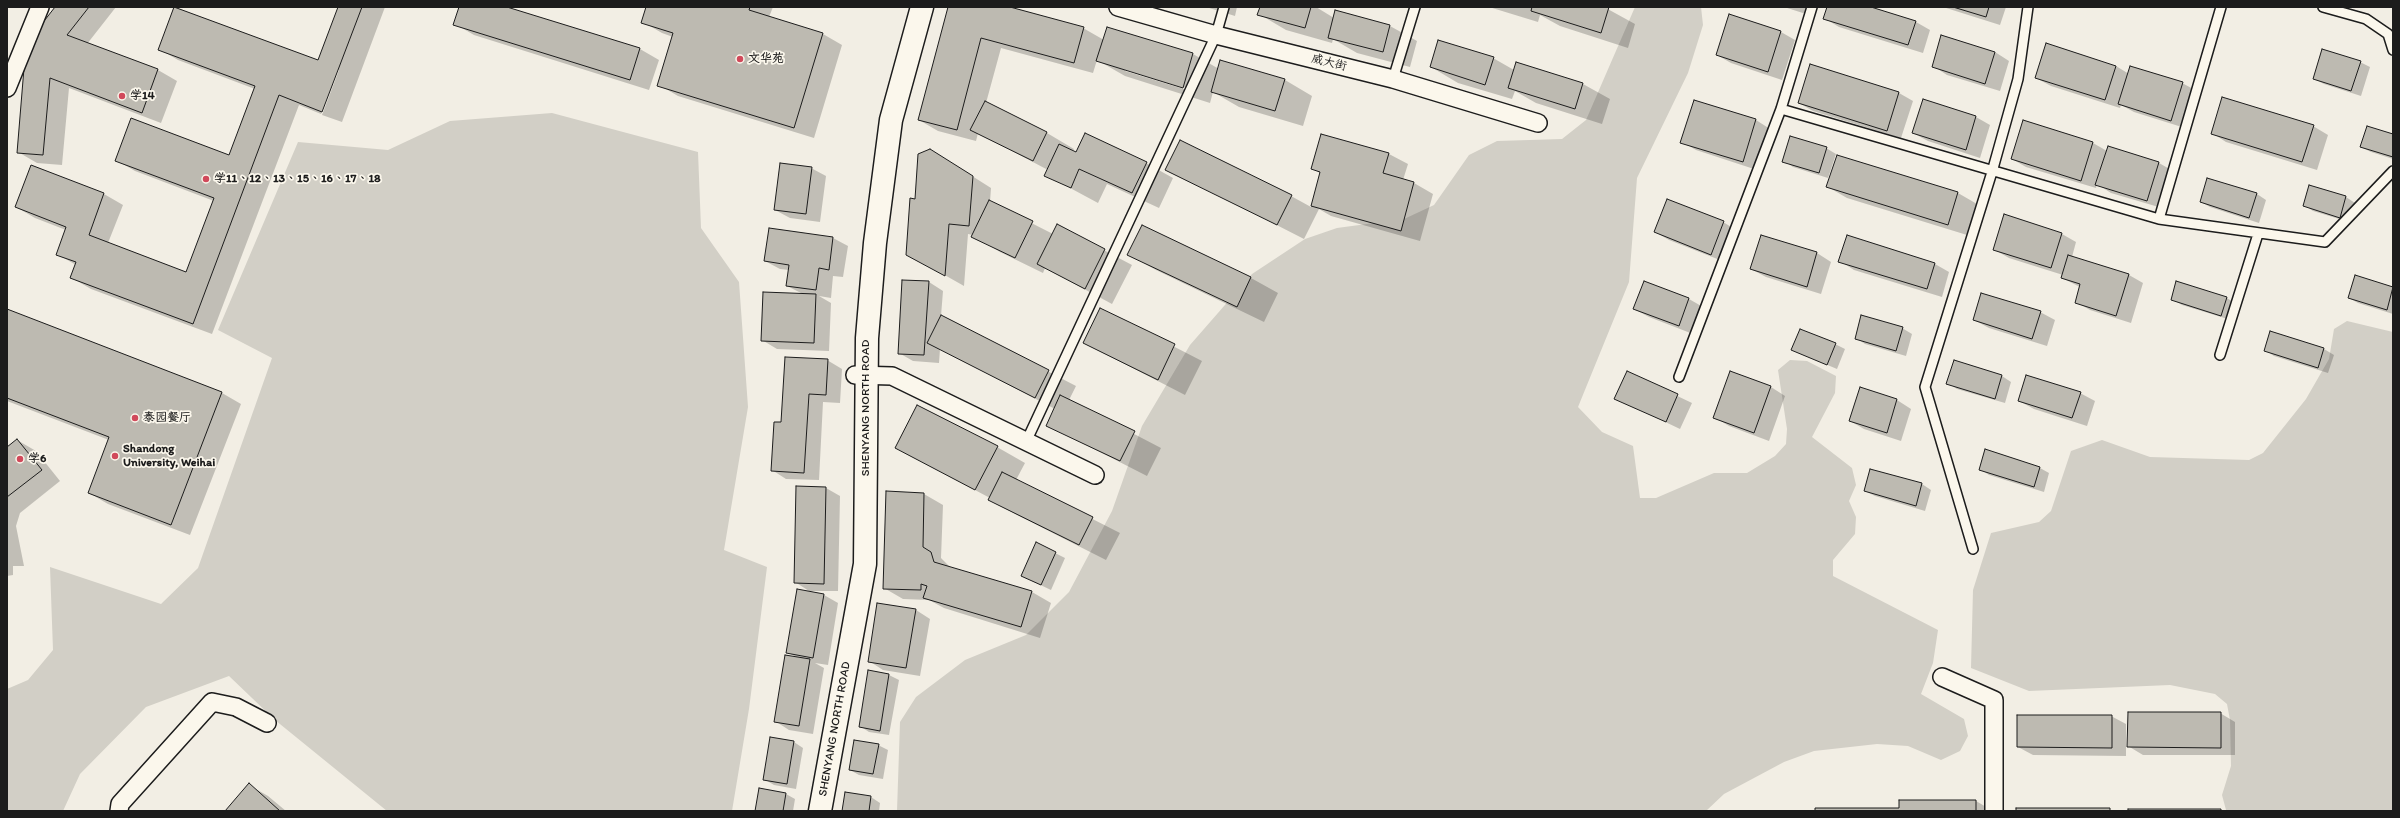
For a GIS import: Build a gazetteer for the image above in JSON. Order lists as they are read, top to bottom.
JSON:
{
  "streets": {
    "street": ["威大街", "SHENYANG NORTH ROAD"]
  },
  "places": [
    "文华苑",
    "学14",
    "学11、12、13、15、16、17、18",
    "泰园餐厅",
    "Shandong University, Weihai",
    "学6"
  ]
}
